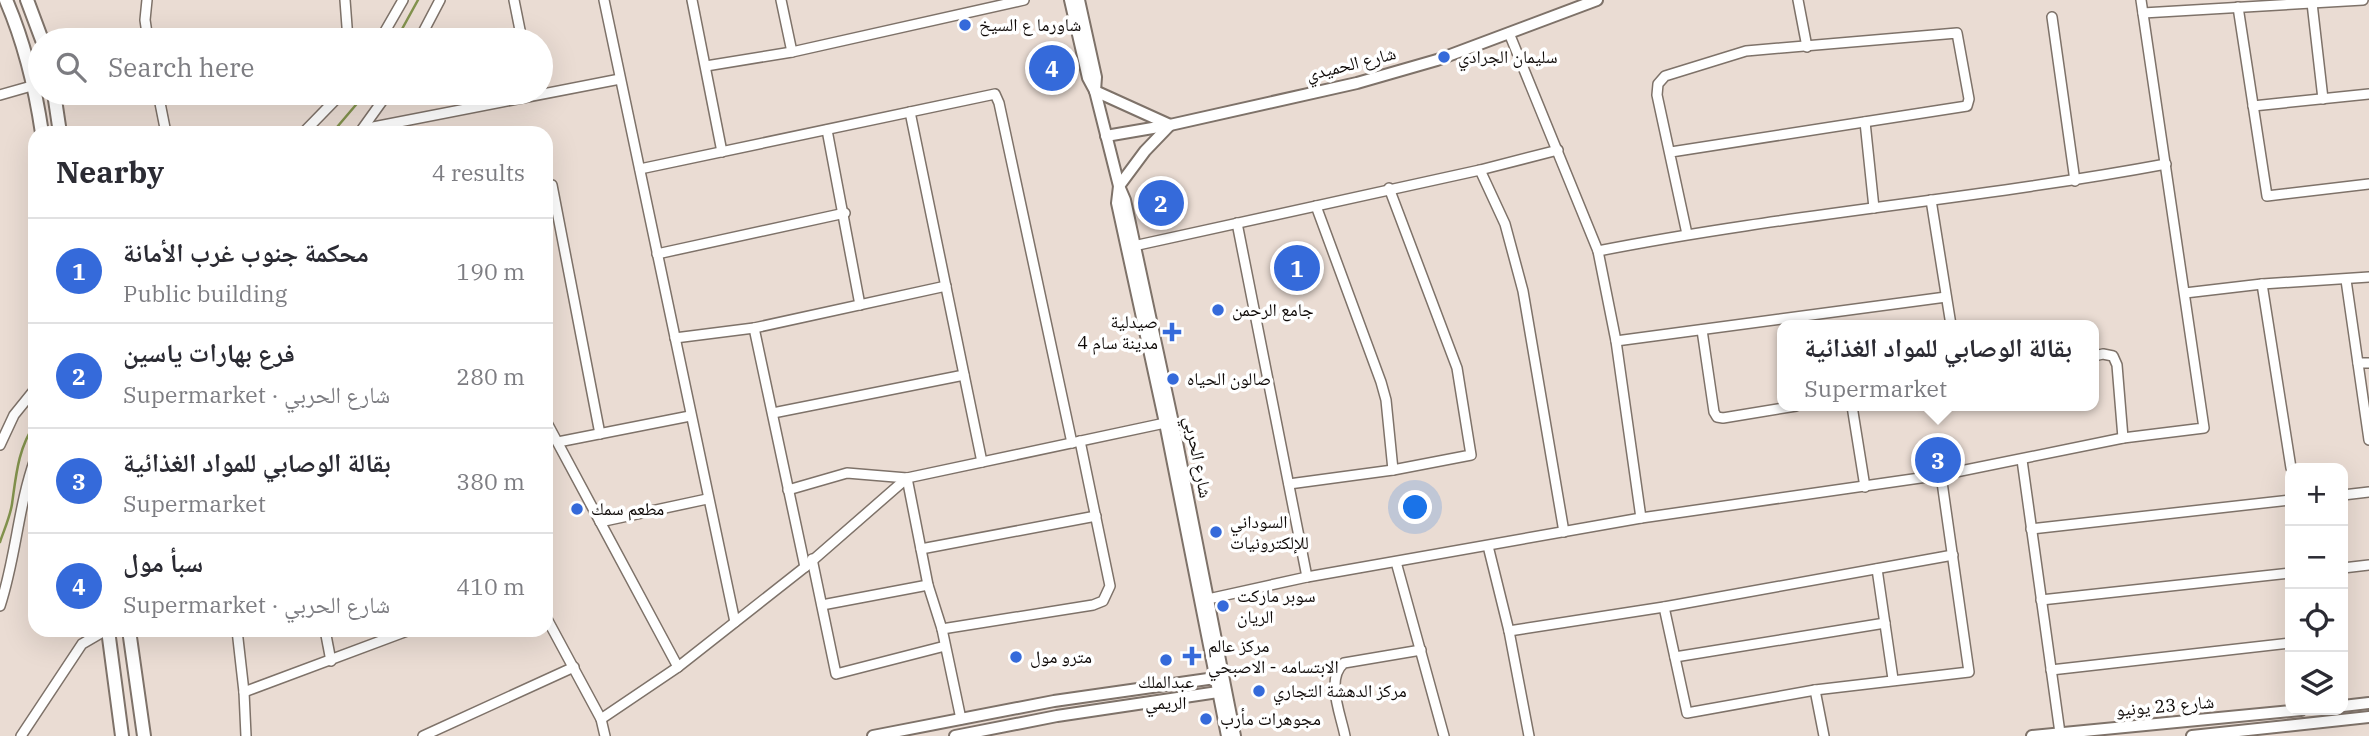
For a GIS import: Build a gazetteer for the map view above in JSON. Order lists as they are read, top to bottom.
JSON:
{
  "streets": {
    "street": ["شارع الحميدي", "شارع الحربي", "شارع 23 يونيو"]
  },
  "crossings": [
    ["شارع الحميدي", "شارع الحربي"]
  ],
  "places": {
    "other": [
      "شاورما ع السيخ",
      "سليمان الجرادي",
      "جامع الرحمن",
      "صالون الحياه",
      "مطعم سمك",
      "السوداني للإلكترونيات",
      "سوبر ماركت الريان",
      "مترو مول",
      "عبدالملك الريمي",
      "مركز الدهشة التجاري",
      "مجوهرات مأرب"
    ],
    "health": ["صيدلية مدينة سام 4", "مركز عالم الابتسامه - الاصبحي"]
  },
  "page": {
    "search": "Search here",
    "pins": [
      "4",
      "2",
      "1",
      "3"
    ],
    "heading": ["Nearby", "4 results"],
    "list": [
      {
        "mark": "1",
        "name": "محكمة جنوب غرب الأمانة",
        "note": "Public building",
        "value": "190 m"
      },
      {
        "mark": "2",
        "name": "فرع بهارات ياسين",
        "note": "Supermarket · شارع الحربي",
        "value": "280 m"
      },
      {
        "mark": "3",
        "name": "بقالة الوصابي للمواد الغذائية",
        "note": "Supermarket",
        "value": "380 m"
      },
      {
        "mark": "4",
        "name": "سبأ مول",
        "note": "Supermarket · شارع الحربي",
        "value": "410 m"
      }
    ],
    "popup": ["بقالة الوصابي للمواد الغذائية", "Supermarket"],
    "map_buttons": ["+", "−"]
  }
}
